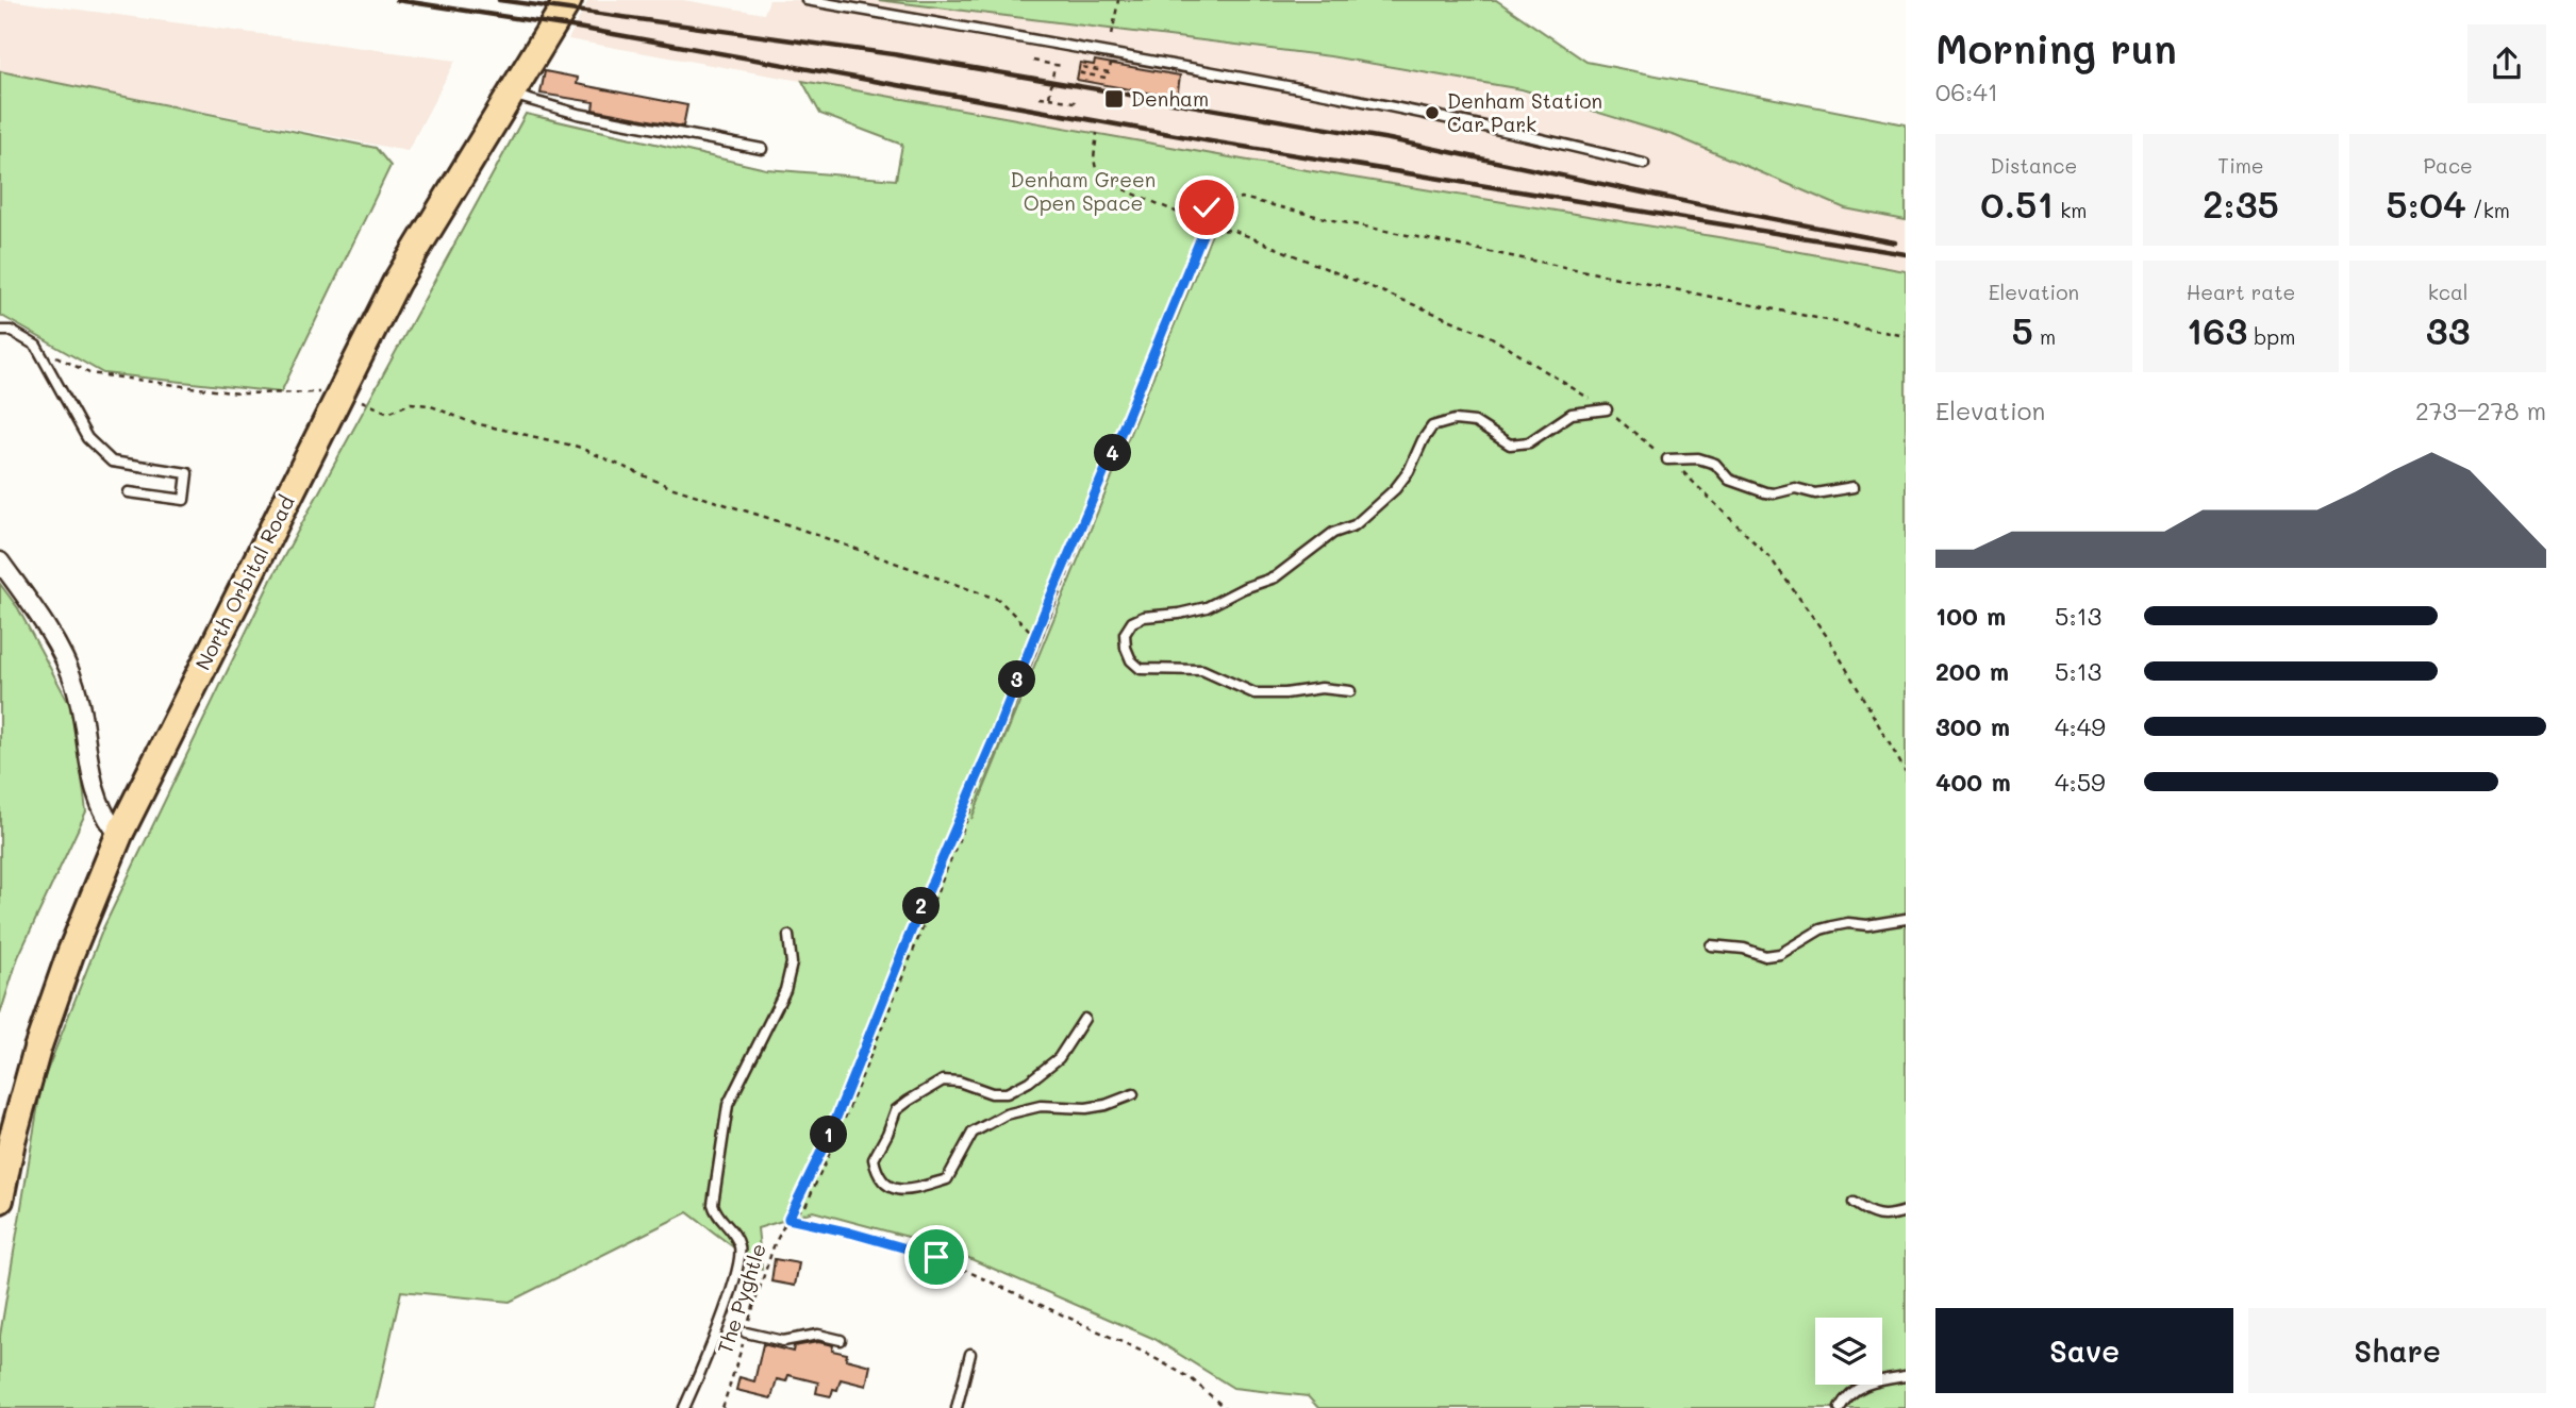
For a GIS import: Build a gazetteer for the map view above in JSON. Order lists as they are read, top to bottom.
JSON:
{
  "streets": {
    "main road": ["North Orbital Road"],
    "path": ["The Pyghtle"]
  },
  "parks": ["Denham Green Open Space"],
  "places": {
    "transit": ["Denham"],
    "other": ["Denham Station Car Park"]
  },
  "page": {
    "heading": ["Morning run", "06:41"],
    "stats": [
      ["Distance", "0.51 km"],
      ["Time", "2:35"],
      ["Pace", "5:04 /km"],
      ["Elevation", "5 m"],
      ["Heart rate", "163 bpm"],
      ["kcal", "33"]
    ],
    "chart": ["Elevation", "273–278 m"],
    "pins": [
      "4",
      "3",
      "2",
      "1"
    ],
    "list": [
      {
        "name": "100 m",
        "note": "5:13"
      },
      {
        "name": "200 m",
        "note": "5:13"
      },
      {
        "name": "300 m",
        "note": "4:49"
      },
      {
        "name": "400 m",
        "note": "4:59"
      }
    ],
    "buttons": ["Save", "Share"]
  }
}
